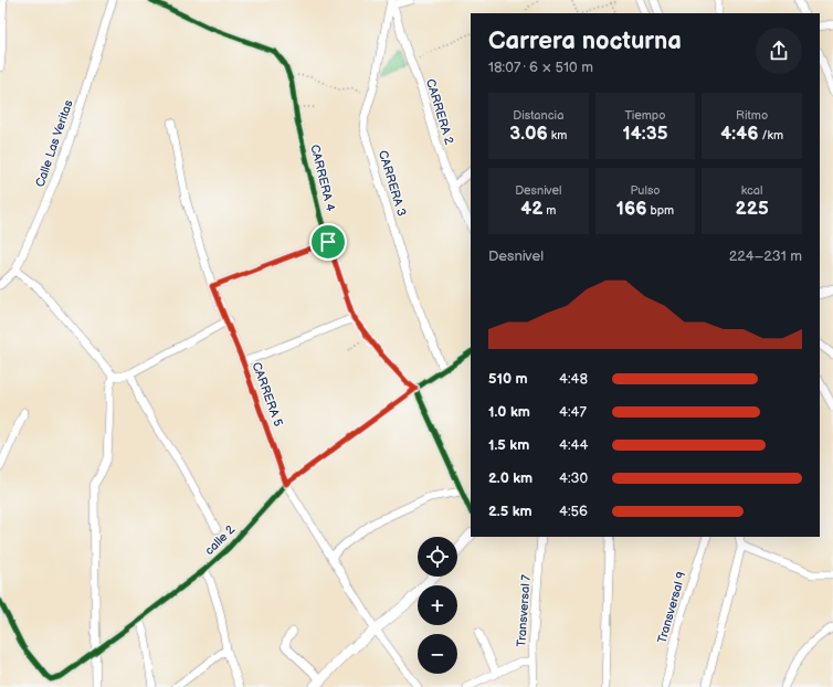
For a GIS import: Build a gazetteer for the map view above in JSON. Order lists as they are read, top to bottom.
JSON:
{
  "streets": {
    "street": [
      "CARRERA 2",
      "Calle Las Veritas",
      "CARRERA 4",
      "CARRERA 3",
      "CARRERA 5",
      "calle 2",
      "Transversal 9",
      "Transversal 7"
    ]
  },
  "crossings": [
    ["CARRERA 2", "CARRERA 3"],
    ["CARRERA 4", "calle 2"],
    ["CARRERA 3", "calle 2"],
    ["CARRERA 5", "calle 2"]
  ],
  "page": {
    "heading": ["Carrera nocturna", "18:07 · 6 × 510 m"],
    "stats": [
      ["Distancia", "3.06 km"],
      ["Tiempo", "14:35"],
      ["Ritmo", "4:46 /km"],
      ["Desnivel", "42 m"],
      ["Pulso", "166 bpm"],
      ["kcal", "225"]
    ],
    "chart": ["Desnivel", "224–231 m"],
    "list": [
      {
        "name": "510 m",
        "note": "4:48"
      },
      {
        "name": "1.0 km",
        "note": "4:47"
      },
      {
        "name": "1.5 km",
        "note": "4:44"
      },
      {
        "name": "2.0 km",
        "note": "4:30"
      },
      {
        "name": "2.5 km",
        "note": "4:56"
      }
    ],
    "map_buttons": ["+", "−"]
  }
}
